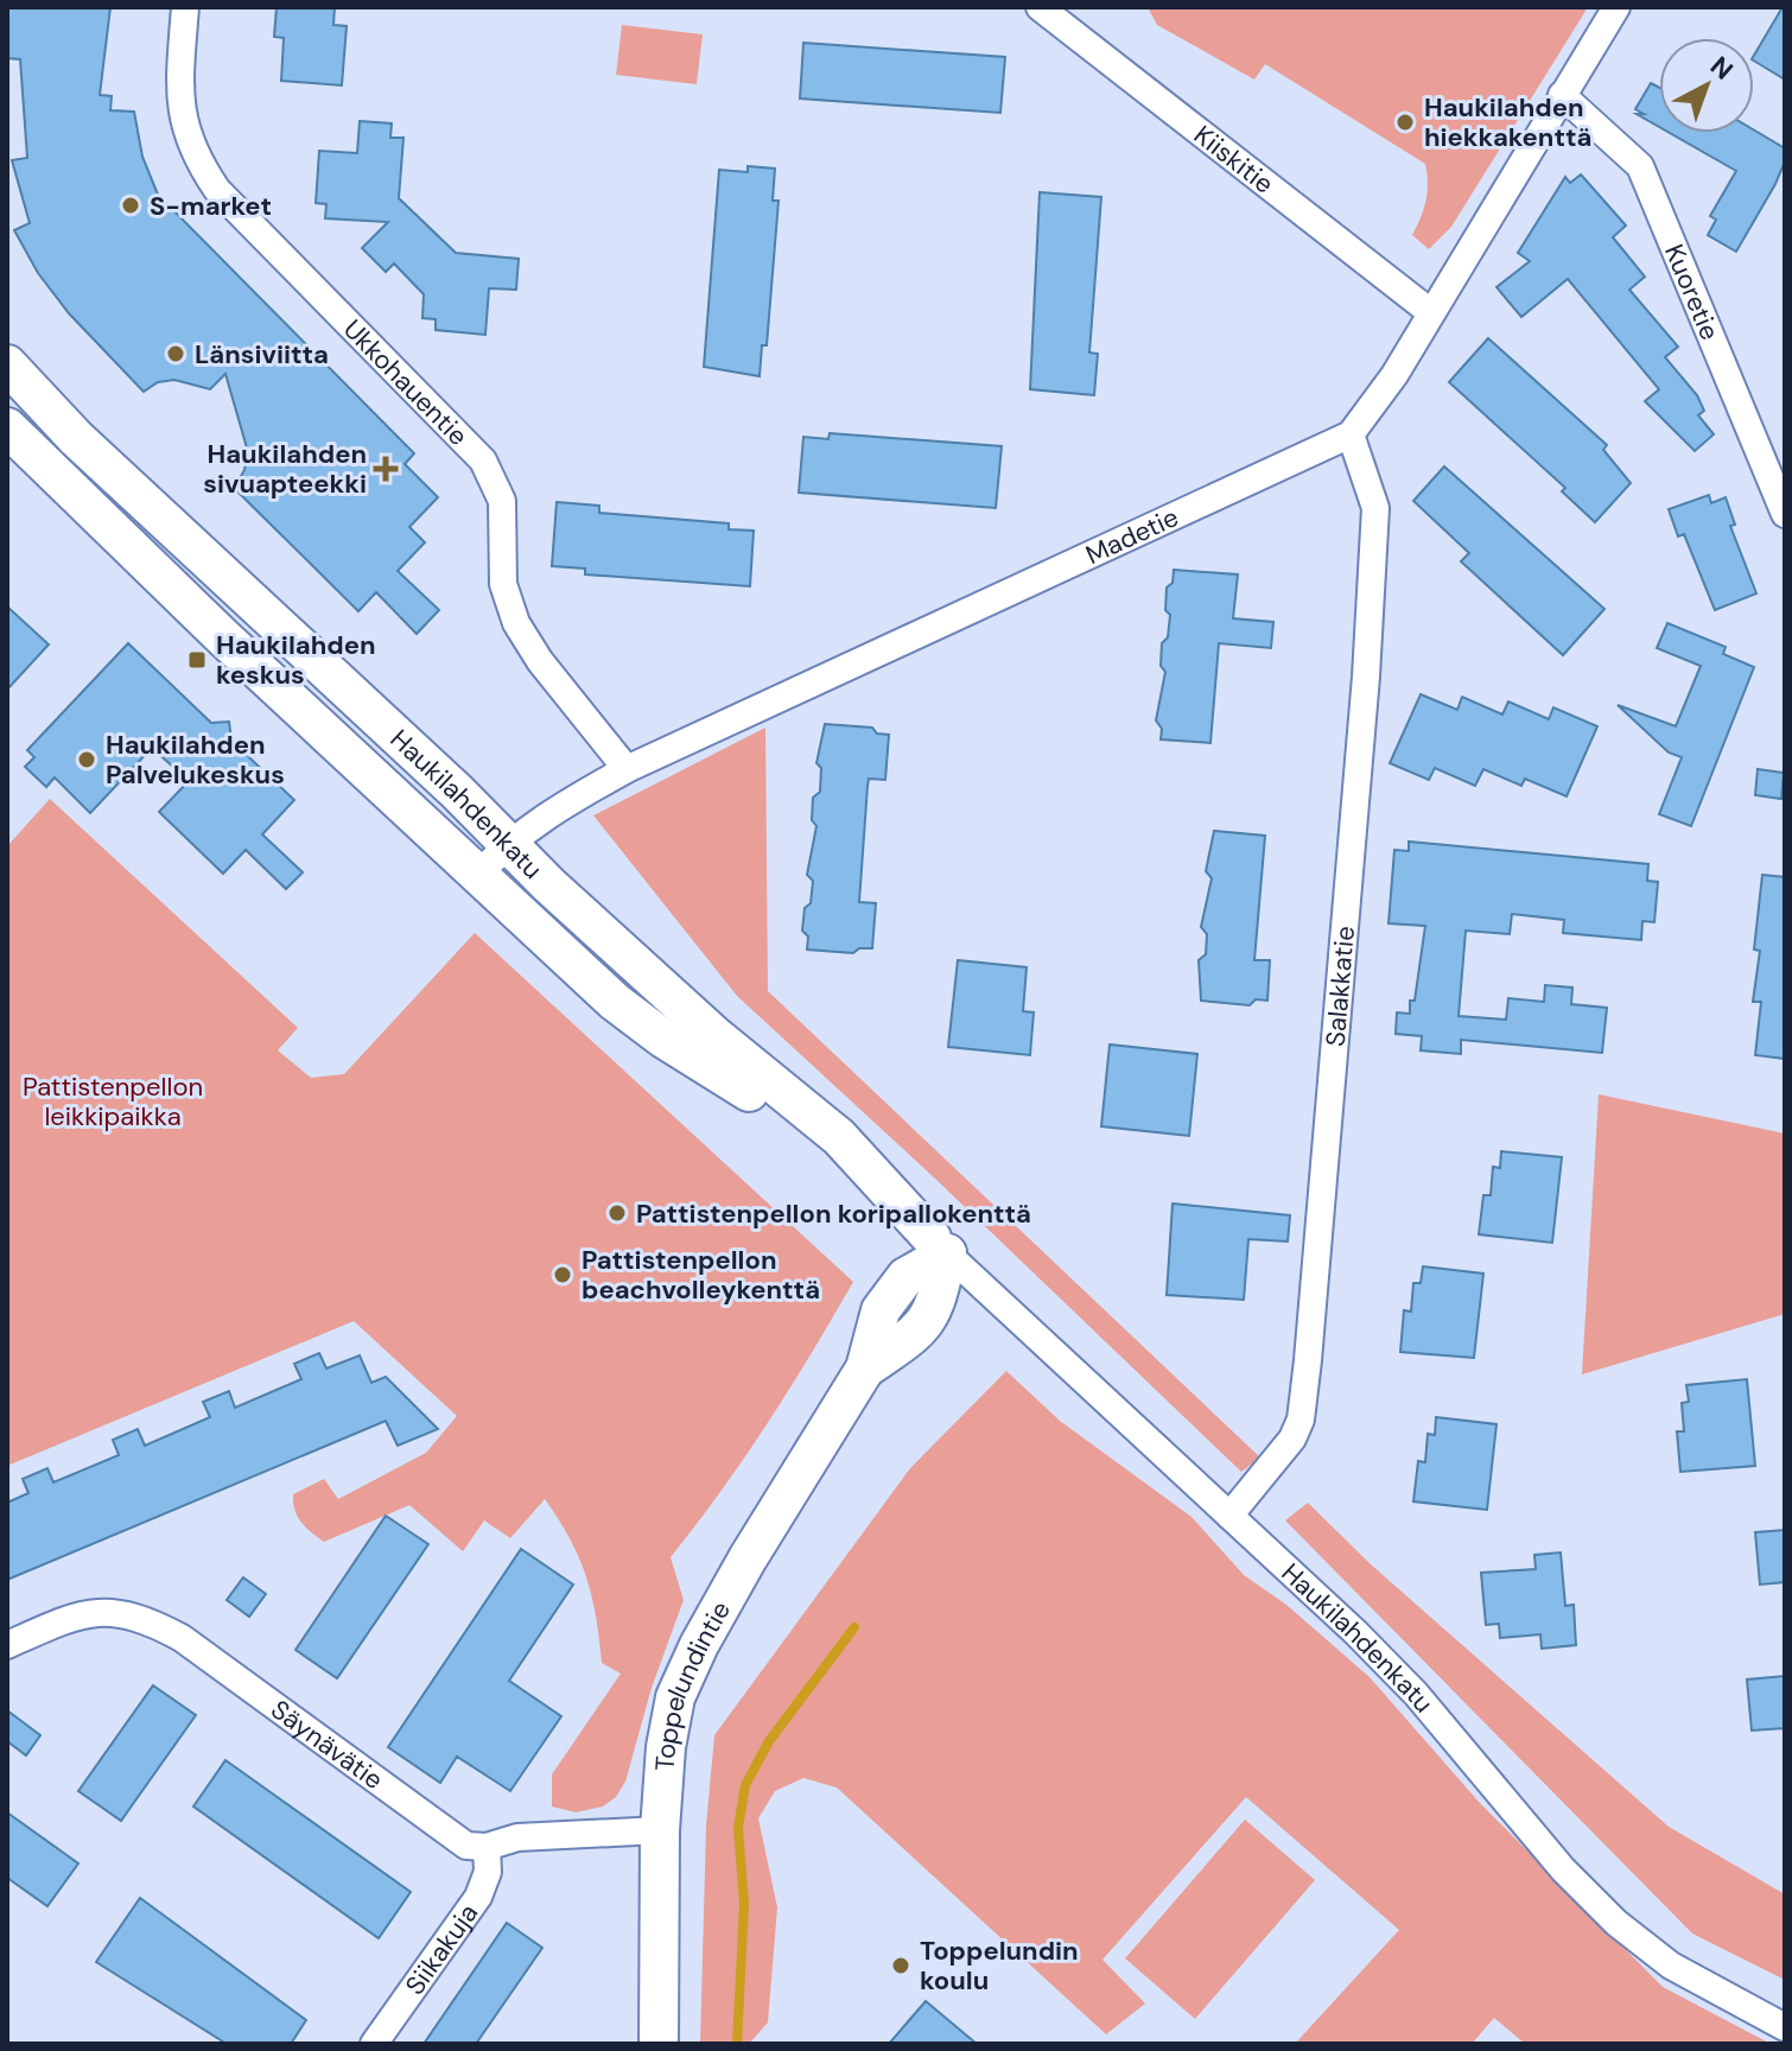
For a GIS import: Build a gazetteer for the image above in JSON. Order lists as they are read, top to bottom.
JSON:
{
  "streets": {
    "main road": ["Haukilahdenkatu", "Toppelundintie"],
    "street": [
      "Kiiskitie",
      "Kuoretie",
      "Ukkohauentie",
      "Madetie",
      "Salakkatie",
      "Säynävätie",
      "Siikakuja"
    ]
  },
  "crossings": [
    ["Kiiskitie", "Madetie"],
    ["Kuoretie", "Madetie"],
    ["Ukkohauentie", "Madetie"],
    ["Madetie", "Haukilahdenkatu"],
    ["Madetie", "Salakkatie"],
    ["Haukilahdenkatu", "Salakkatie"],
    ["Haukilahdenkatu", "Toppelundintie"],
    ["Säynävätie", "Siikakuja"]
  ],
  "parks": ["Pattistenpellon leikkipaikka"],
  "places": {
    "other": [
      "Haukilahden hiekkakenttä",
      "S-market",
      "Länsiviitta",
      "Haukilahden Palvelukeskus",
      "Pattistenpellon koripallokenttä",
      "Pattistenpellon beachvolleykenttä",
      "Toppelundin koulu"
    ],
    "health": ["Haukilahden sivuapteekki"],
    "transit": ["Haukilahden keskus"]
  },
  "north": "top right"
}
